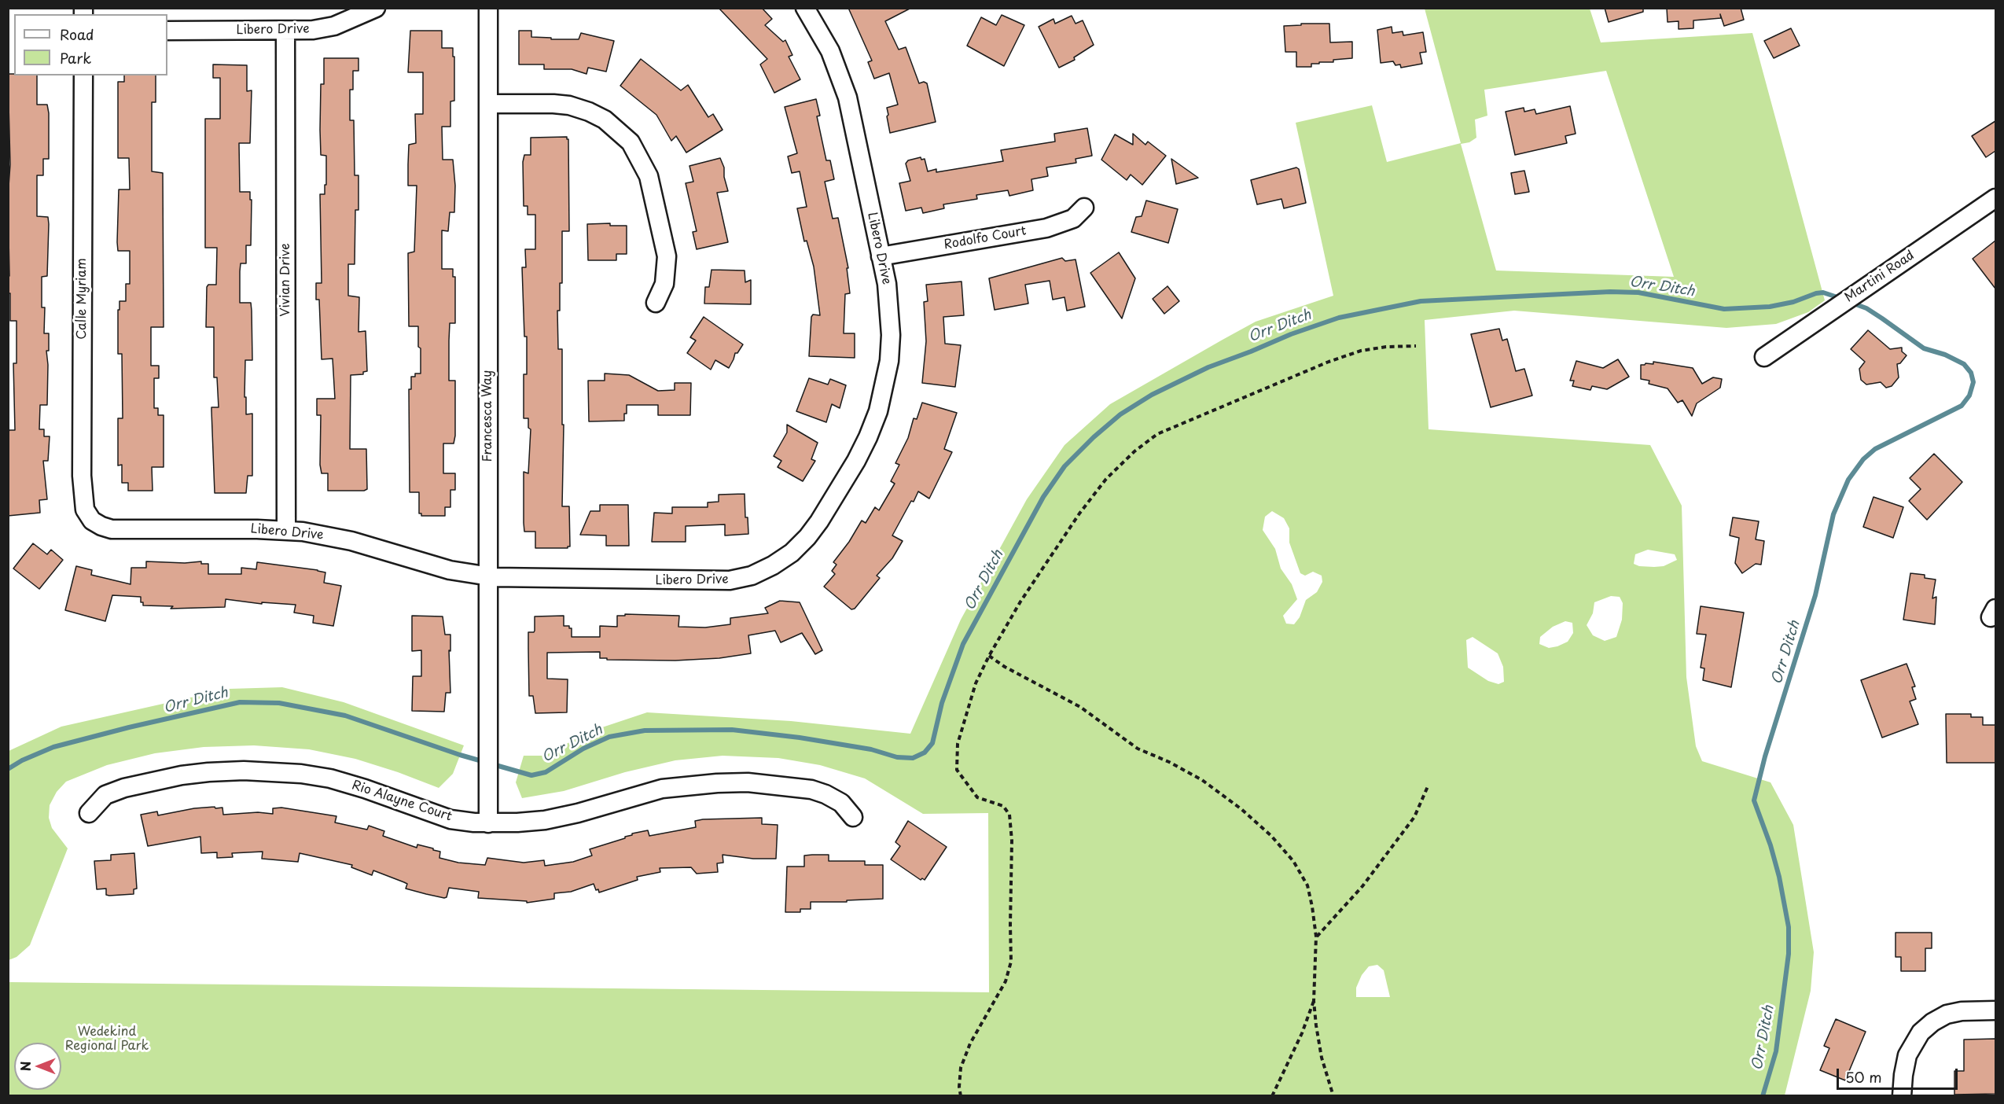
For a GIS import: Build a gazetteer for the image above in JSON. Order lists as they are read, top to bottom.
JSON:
{
  "streets": {
    "street": [
      "Libero Drive",
      "Rodolfo Court",
      "Martini Road",
      "Vivian Drive",
      "Calle Myriam",
      "Francesca Way",
      "Rio Alayne Court"
    ]
  },
  "crossings": [
    ["Libero Drive", "Rodolfo Court"],
    ["Libero Drive", "Vivian Drive"],
    ["Libero Drive", "Calle Myriam"],
    ["Libero Drive", "Francesca Way"],
    ["Francesca Way", "Rio Alayne Court"]
  ],
  "water": ["Orr Ditch"],
  "parks": ["Wedekind Regional Park"],
  "legend": ["Road", "Park"],
  "scale_bar": "50 m",
  "north": "left"
}
